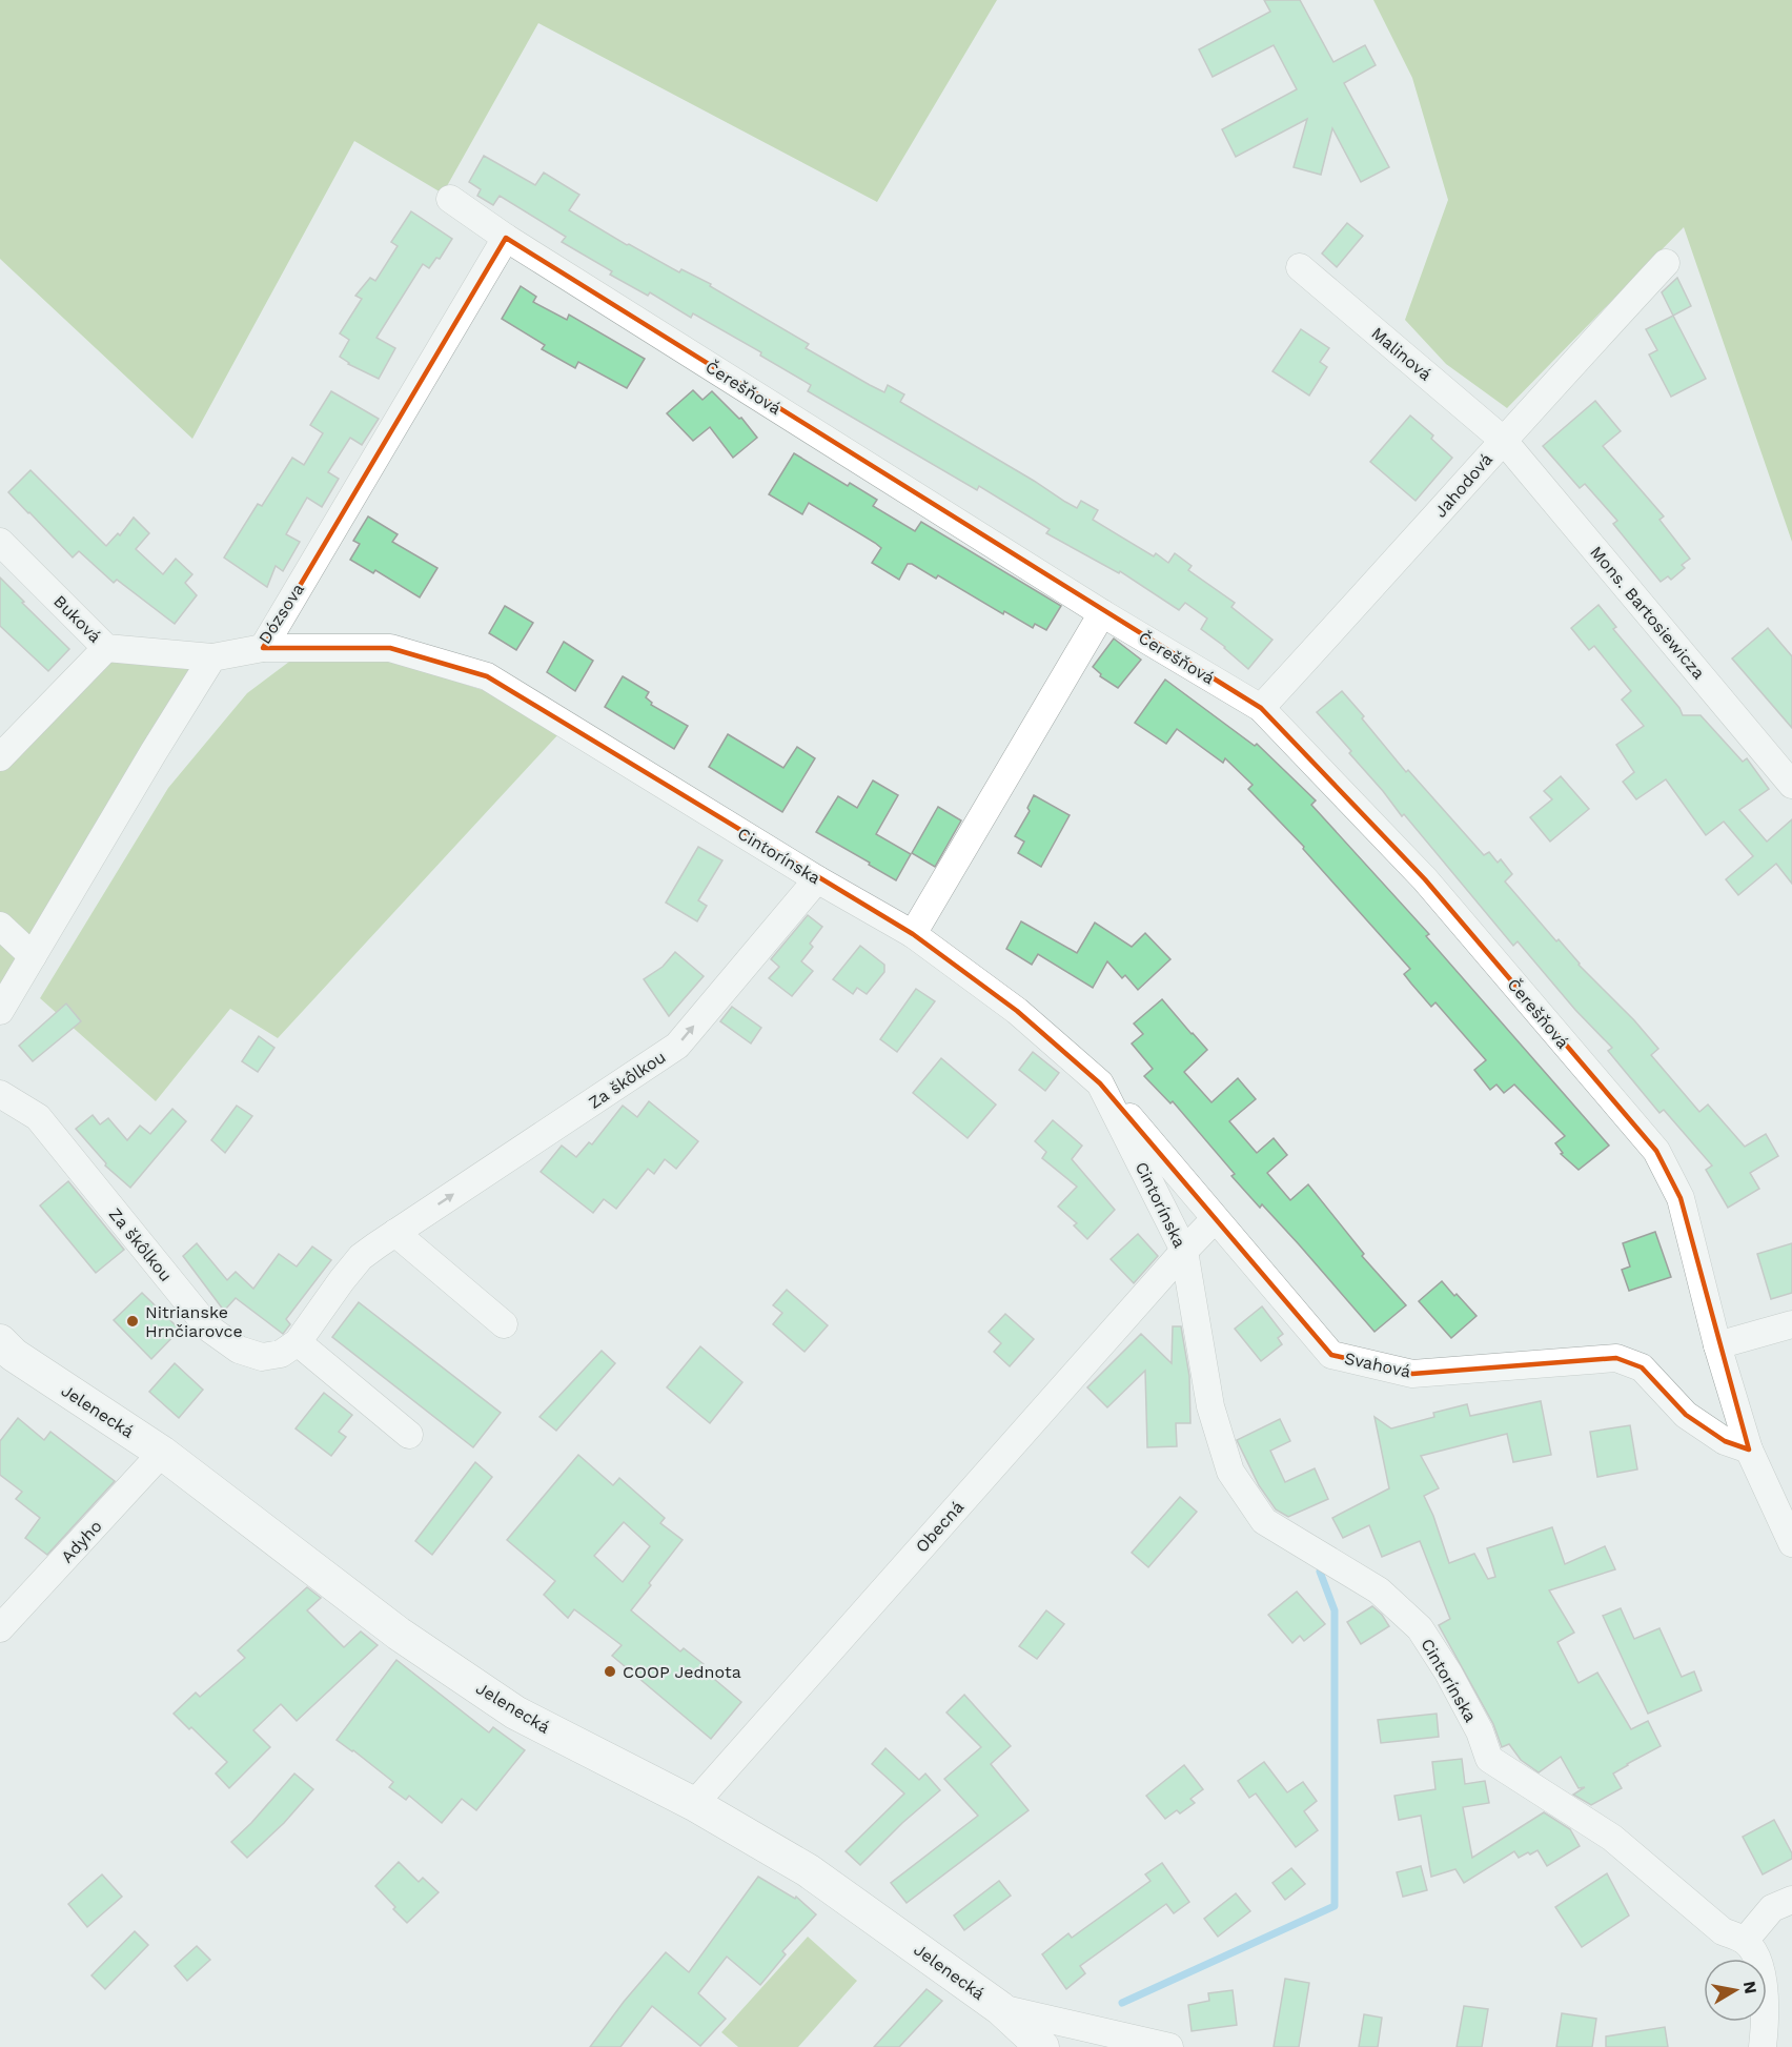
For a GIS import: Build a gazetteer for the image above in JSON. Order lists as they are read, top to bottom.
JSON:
{
  "streets": {
    "street": [
      "Malinová",
      "Čerešňová",
      "Jahodová",
      "Mons. Bartosiewicza",
      "Dózsova",
      "Buková",
      "Cintorínska",
      "Za škôlkou",
      "Svahová",
      "Jelenecká",
      "Obecná",
      "Adyho"
    ]
  },
  "crossings": [
    ["Malinová", "Jahodová"],
    ["Malinová", "Mons. Bartosiewicza"],
    ["Čerešňová", "Jahodová"],
    ["Čerešňová", "Dózsova"],
    ["Čerešňová", "Svahová"],
    ["Jahodová", "Mons. Bartosiewicza"],
    ["Dózsova", "Buková"],
    ["Dózsova", "Cintorínska"],
    ["Cintorínska", "Za škôlkou"],
    ["Cintorínska", "Svahová"],
    ["Cintorínska", "Obecná"],
    ["Svahová", "Obecná"],
    ["Jelenecká", "Obecná"],
    ["Jelenecká", "Adyho"]
  ],
  "one_way": ["Za škôlkou"],
  "places": ["Nitrianske Hrnčiarovce", "COOP Jednota"],
  "north": "right"
}
